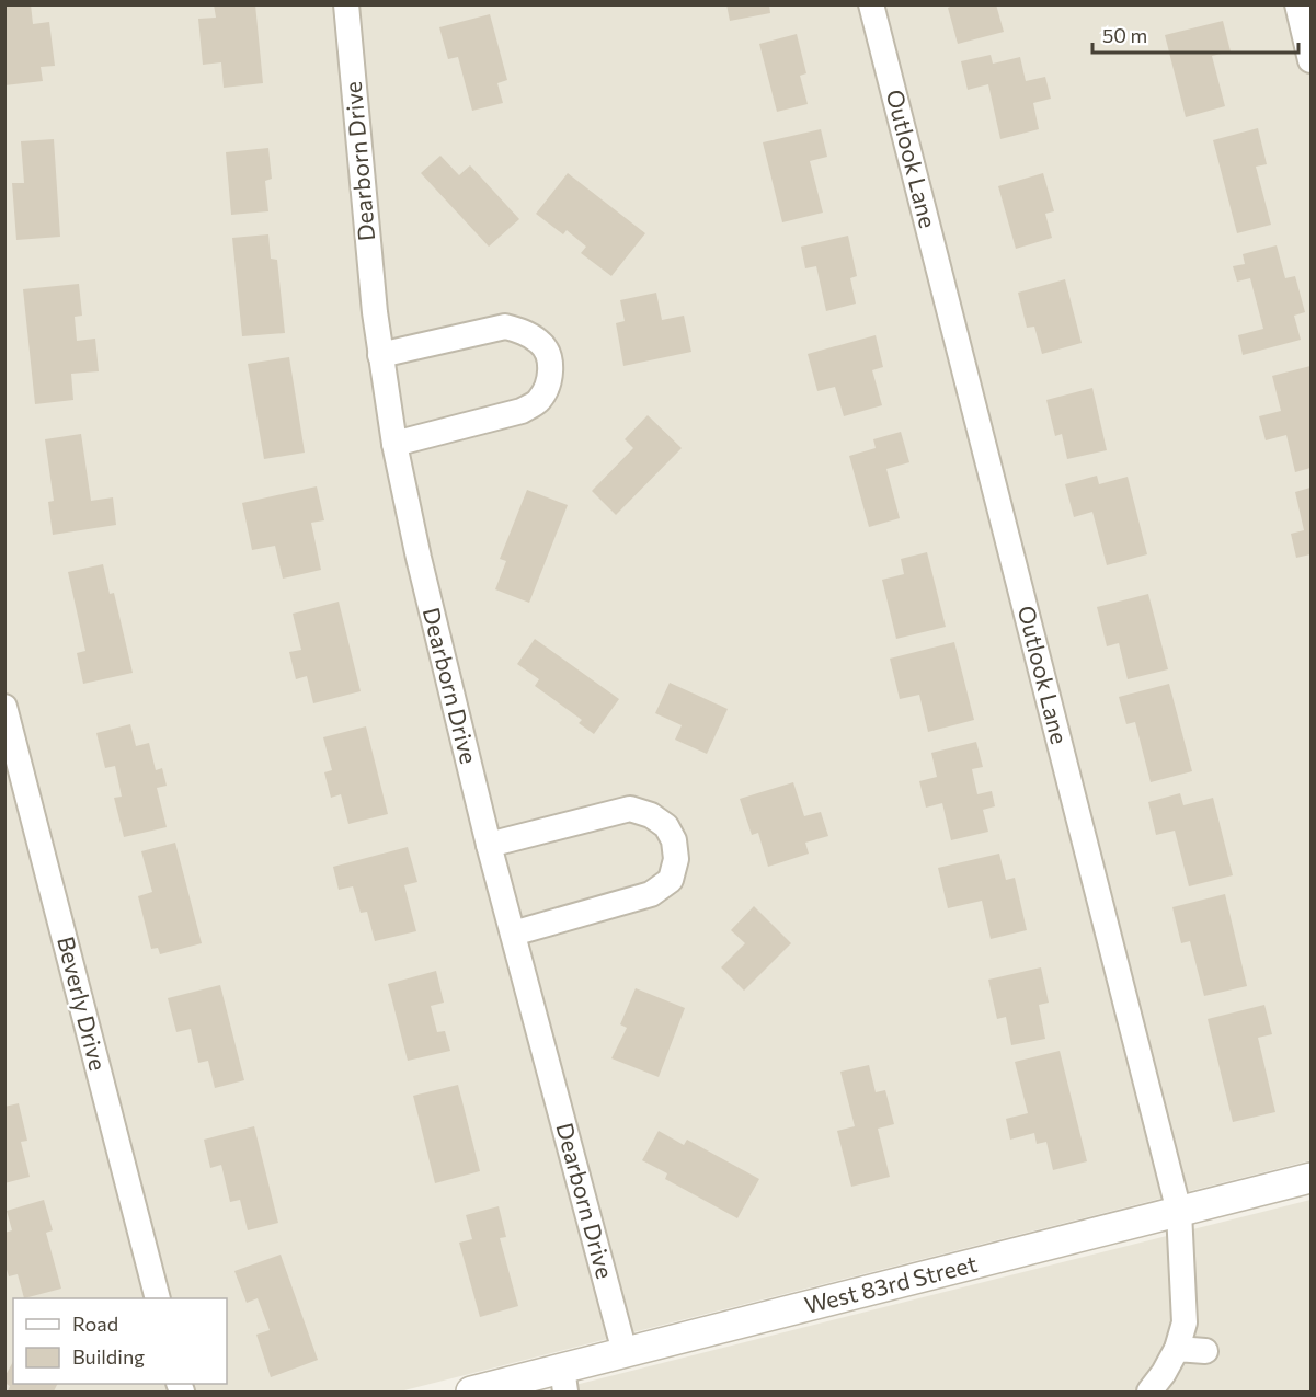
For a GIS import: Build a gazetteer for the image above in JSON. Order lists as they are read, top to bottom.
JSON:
{
  "streets": {
    "street": [
      "Outlook Lane",
      "Dearborn Drive",
      "Beverly Drive",
      "West 83rd Street"
    ]
  },
  "crossings": [
    ["Outlook Lane", "West 83rd Street"],
    ["Dearborn Drive", "West 83rd Street"]
  ],
  "legend": ["Road", "Building"],
  "scale_bar": "50 m"
}
